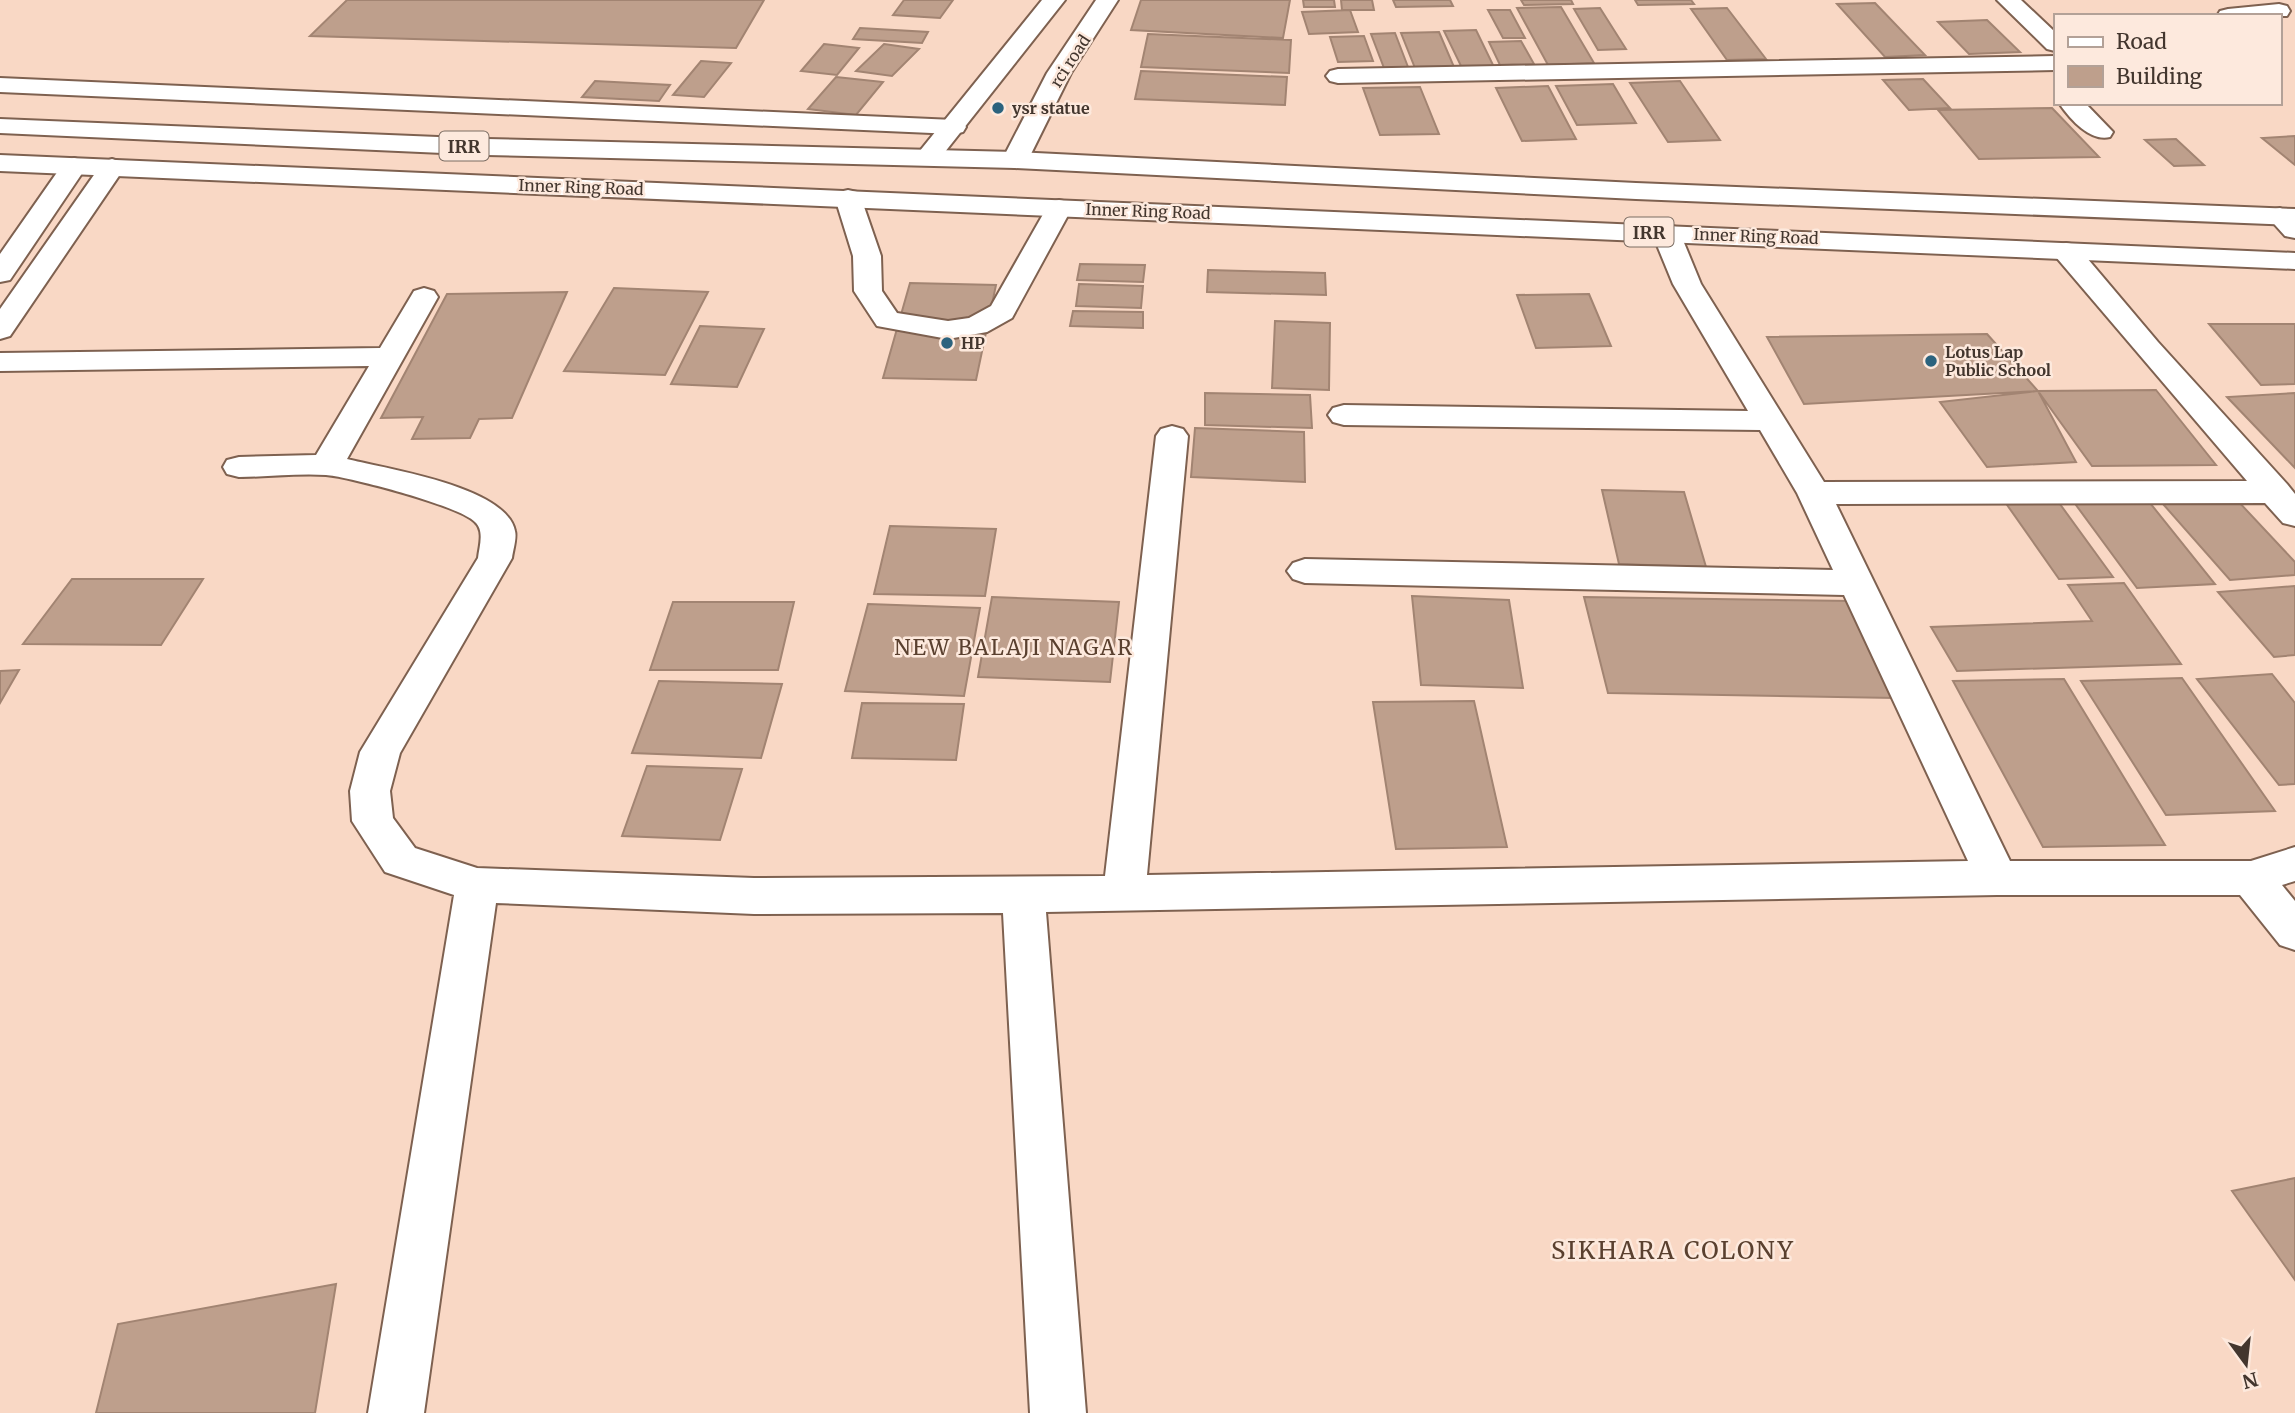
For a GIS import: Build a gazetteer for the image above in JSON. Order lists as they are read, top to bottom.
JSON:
{
  "streets": {
    "main road": ["rci road", "IRR", "Inner Ring Road"]
  },
  "crossings": [
    ["rci road", "Inner Ring Road"]
  ],
  "districts": ["NEW BALAJI NAGAR", "SIKHARA COLONY"],
  "places": ["ysr statue", "HP", "Lotus Lap Public School"],
  "legend": ["Road", "Building"],
  "north": "bottom"
}
